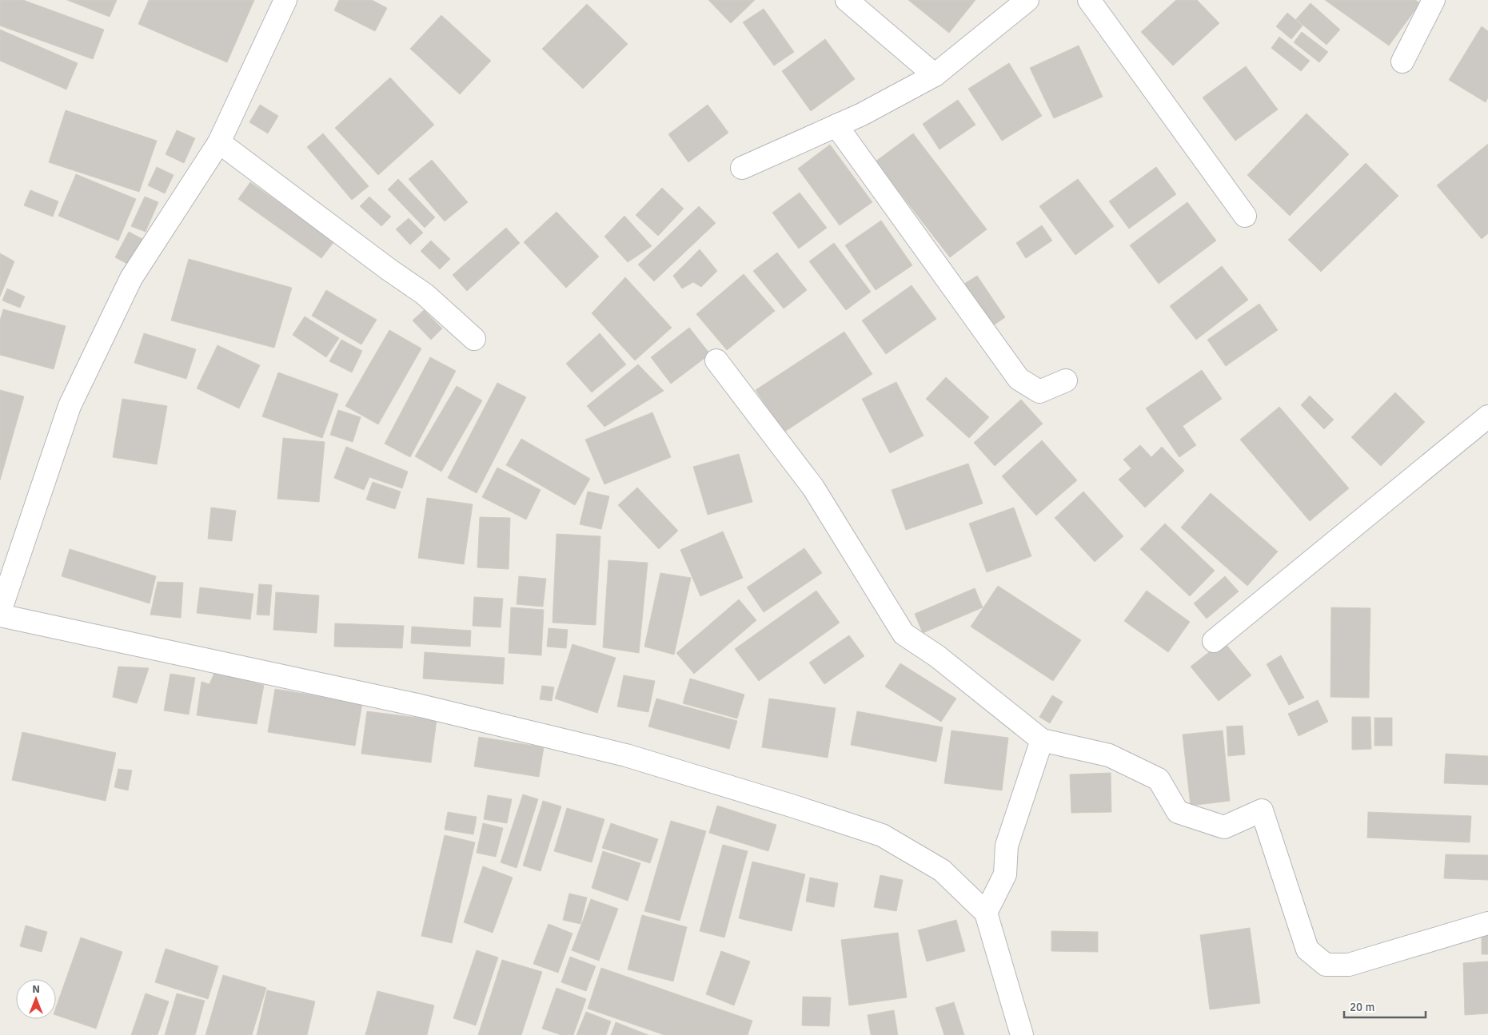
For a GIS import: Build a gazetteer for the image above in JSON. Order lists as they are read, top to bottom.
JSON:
{
  "scale_bar": "20 m",
  "north": "top"
}
